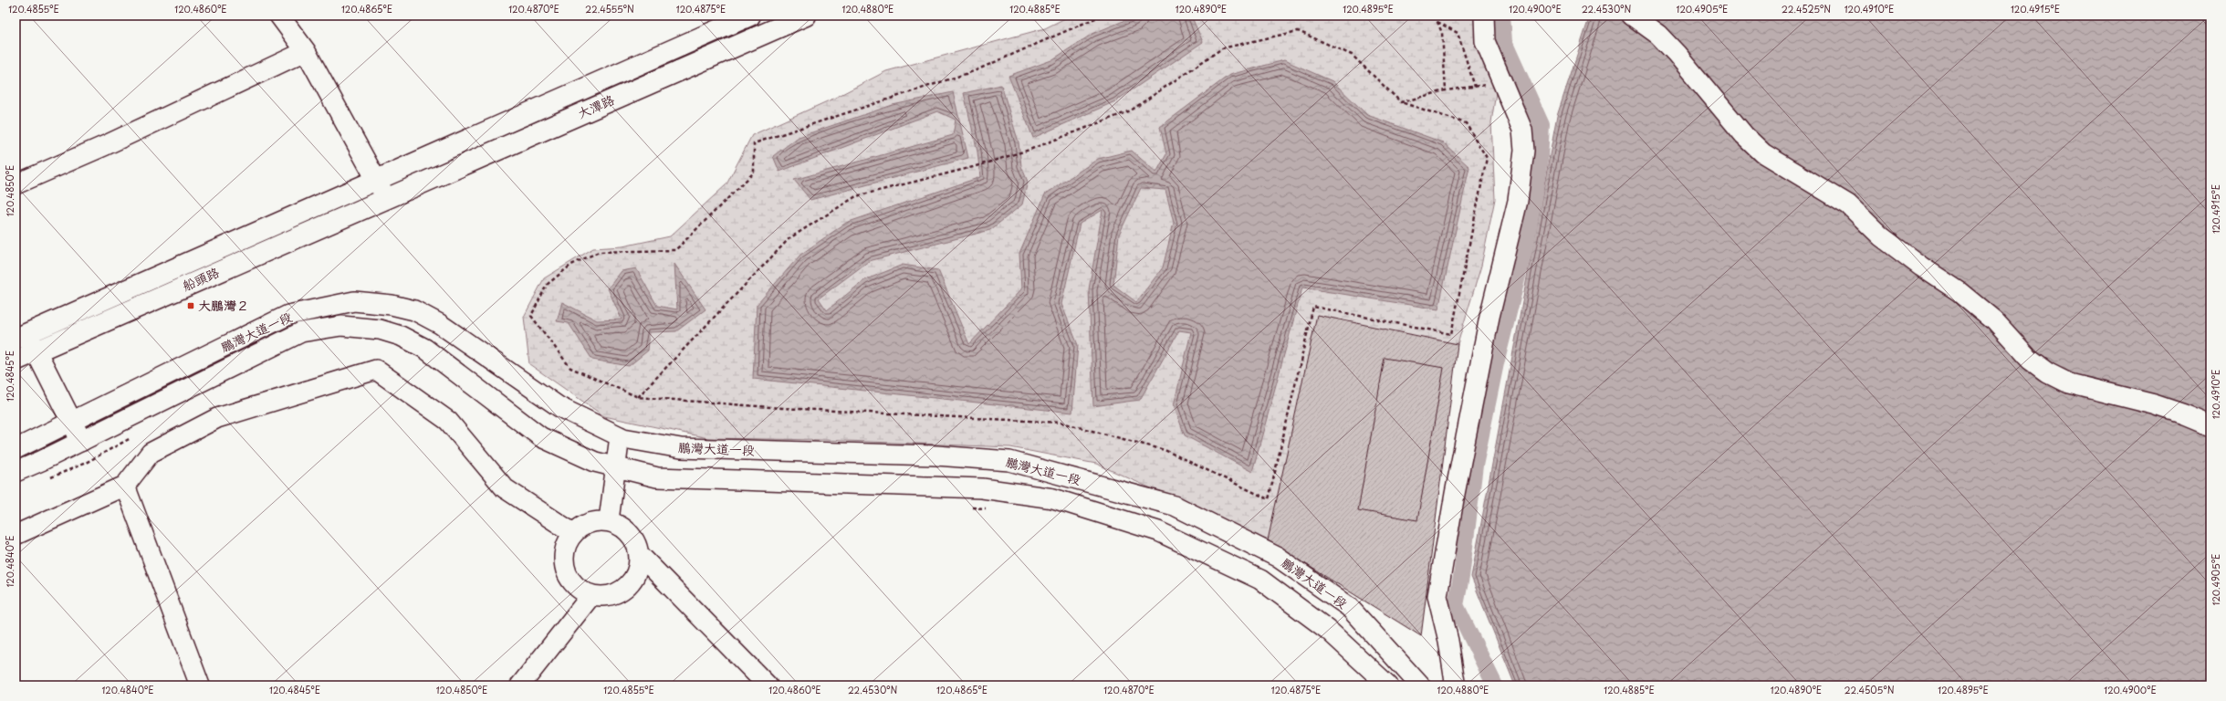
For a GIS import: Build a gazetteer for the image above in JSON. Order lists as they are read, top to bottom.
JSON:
{
  "streets": {
    "main road": ["大潭路", "船頭路"],
    "street": ["鵬灣大道一段"]
  },
  "crossings": [
    ["大潭路", "船頭路"]
  ],
  "places": {
    "transit": ["大鵬灣２"]
  },
  "coordinates": [
    "120.4855°E",
    "120.4860°E",
    "120.4865°E",
    "120.4870°E",
    "22.4555°N",
    "120.4875°E",
    "120.4880°E",
    "120.4885°E",
    "120.4890°E",
    "120.4895°E",
    "120.4900°E",
    "22.4530°N",
    "120.4905°E",
    "22.4525°N",
    "120.4910°E",
    "120.4915°E",
    "120.4850°E",
    "120.4845°E",
    "120.4840°E",
    "22.4505°N"
  ]
}
